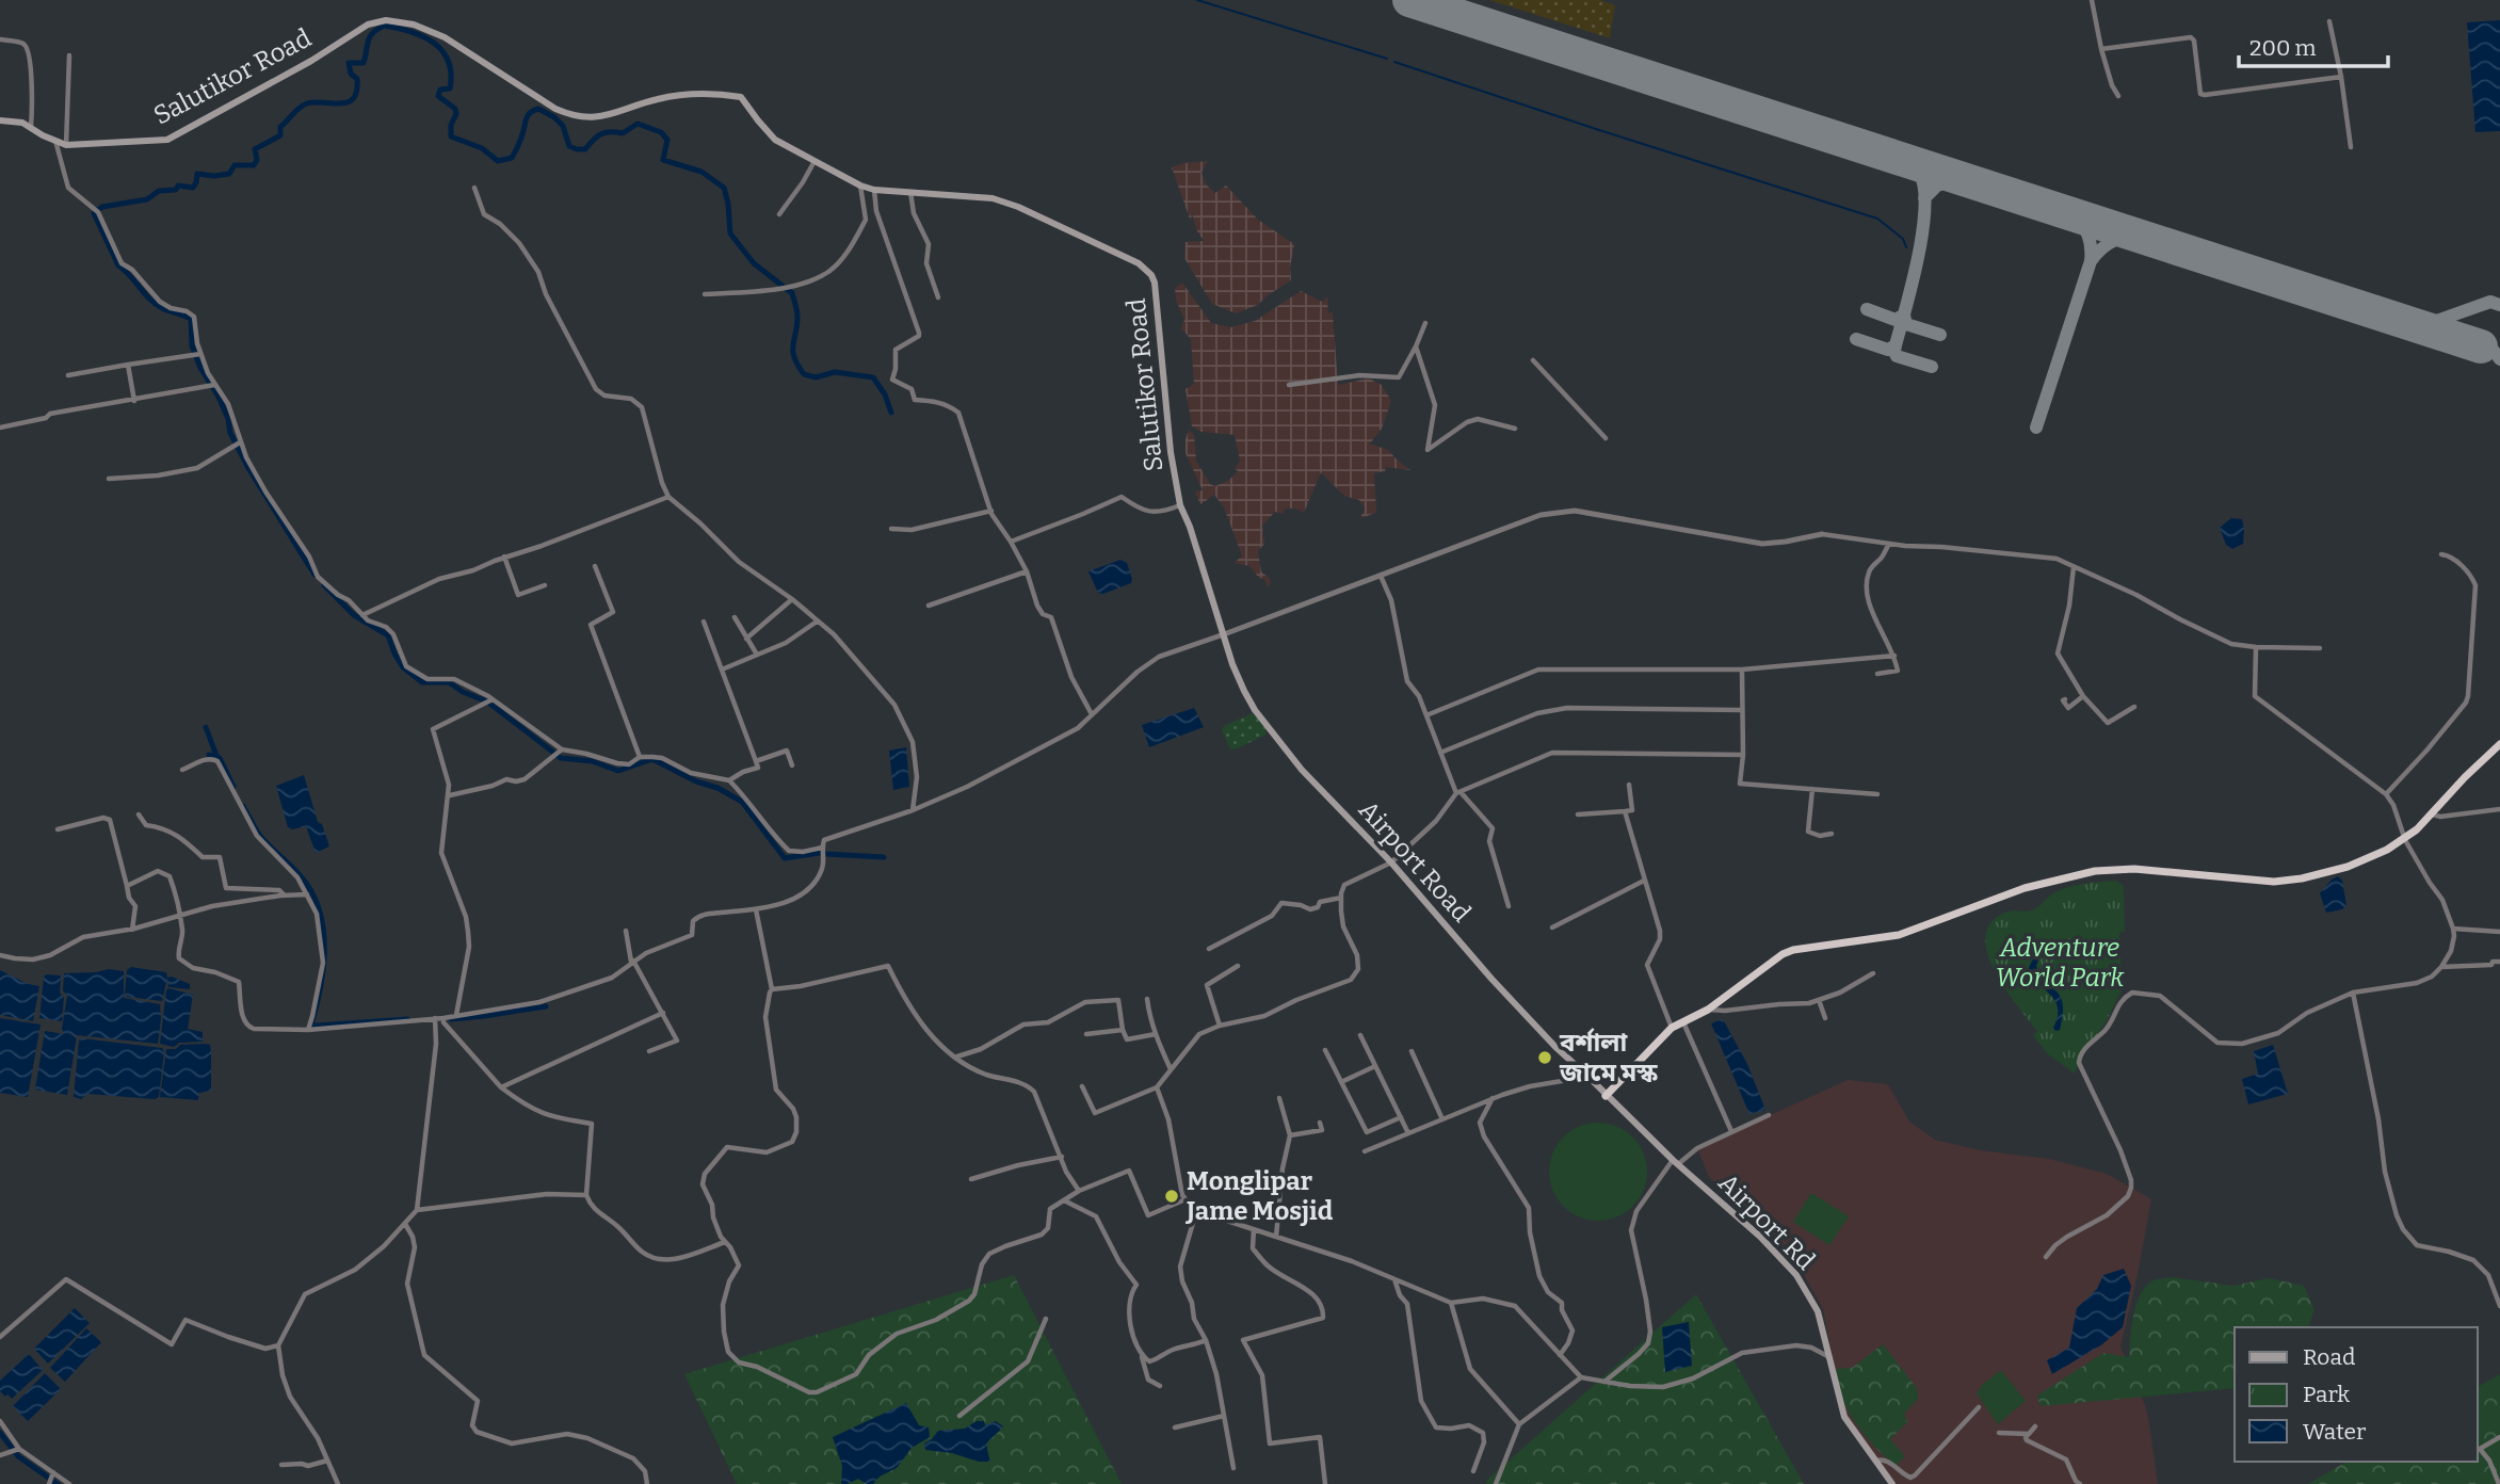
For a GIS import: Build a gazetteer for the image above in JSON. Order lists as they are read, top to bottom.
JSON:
{
  "streets": {
    "main road": ["Salutikor Road", "Airport Road", "Airport Rd"]
  },
  "crossings": [
    ["Salutikor Road", "Airport Road"],
    ["Airport Road", "Airport Rd"]
  ],
  "parks": ["Adventure World Park"],
  "places": ["বর্শালা জামে মস্ক", "Monglipar Jame Mosjid"],
  "legend": ["Road", "Park", "Water"],
  "scale_bar": "200 m"
}
